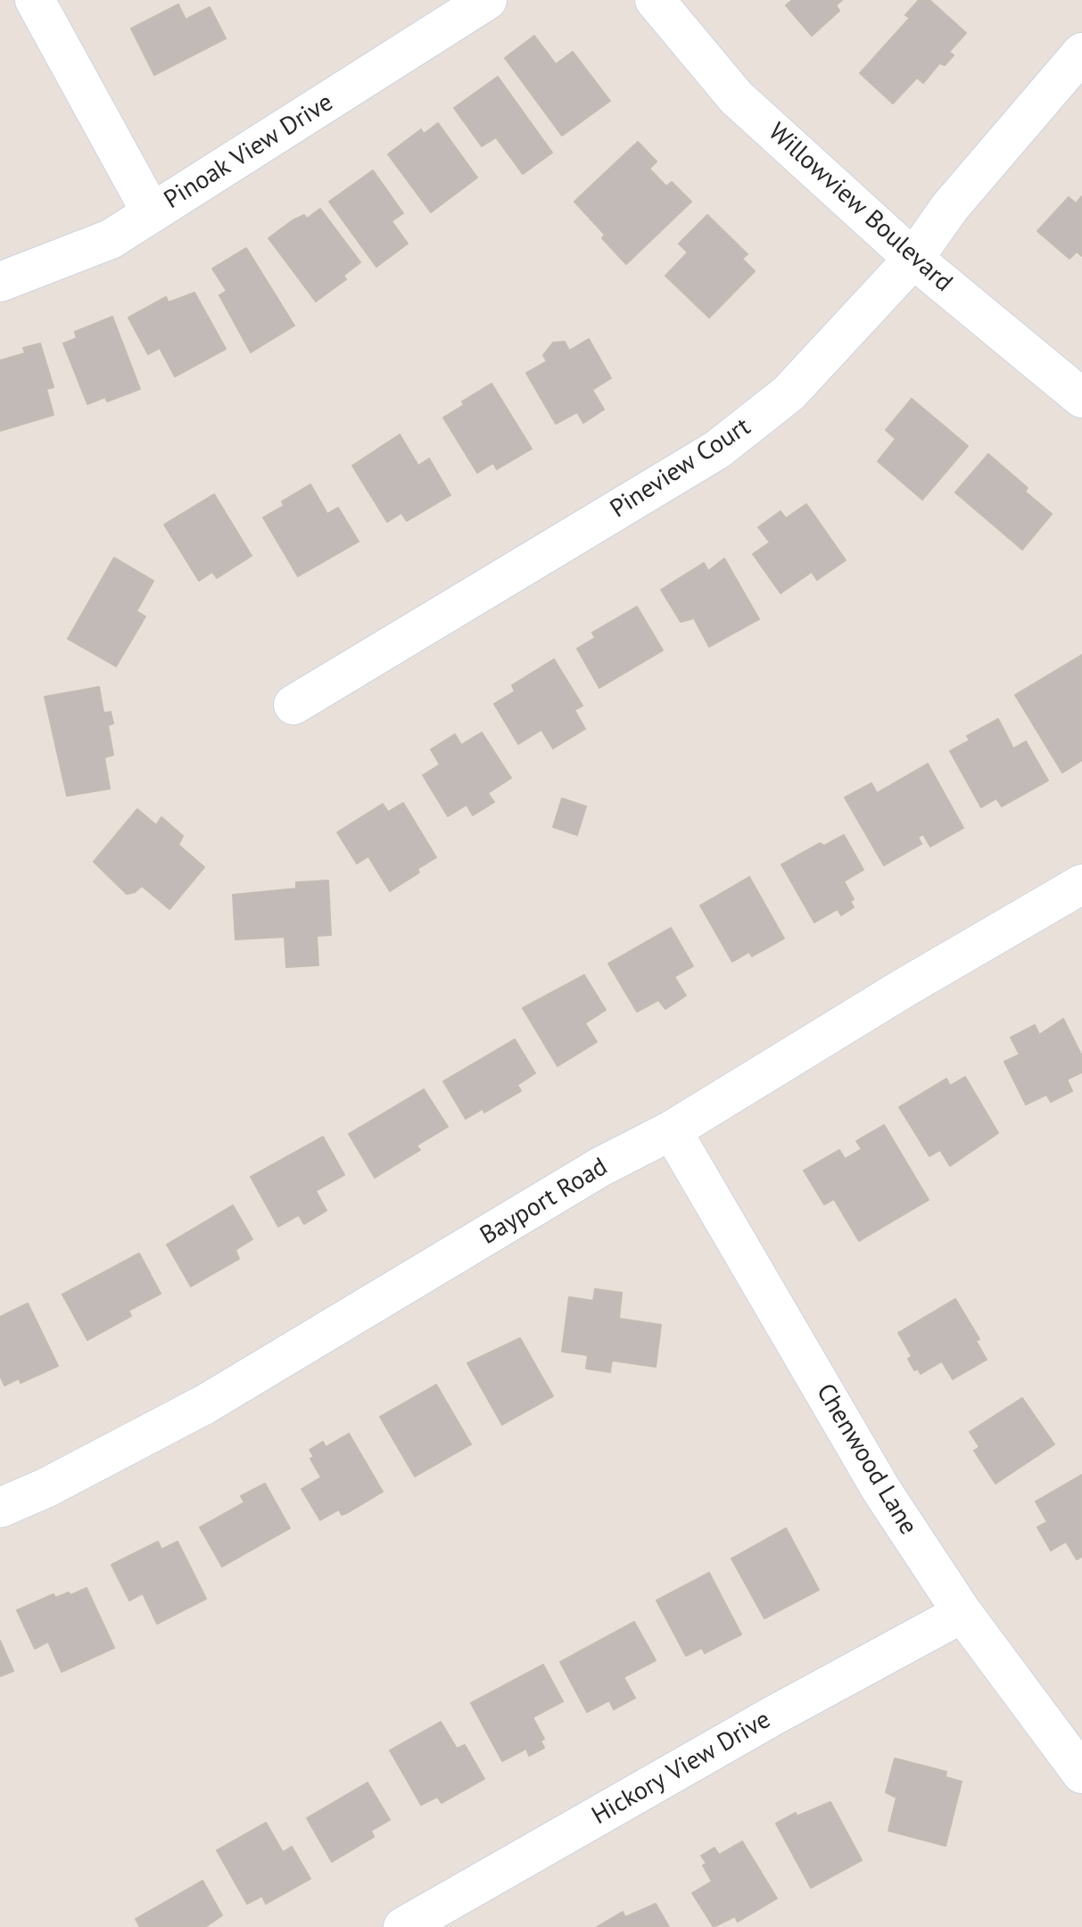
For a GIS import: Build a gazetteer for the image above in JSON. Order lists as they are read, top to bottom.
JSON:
{
  "streets": {
    "street": [
      "Pinoak View Drive",
      "Willowview Boulevard",
      "Pineview Court",
      "Bayport Road",
      "Chenwood Lane",
      "Hickory View Drive"
    ]
  },
  "crossings": [
    ["Willowview Boulevard", "Pineview Court"],
    ["Bayport Road", "Chenwood Lane"],
    ["Chenwood Lane", "Hickory View Drive"]
  ]
}
